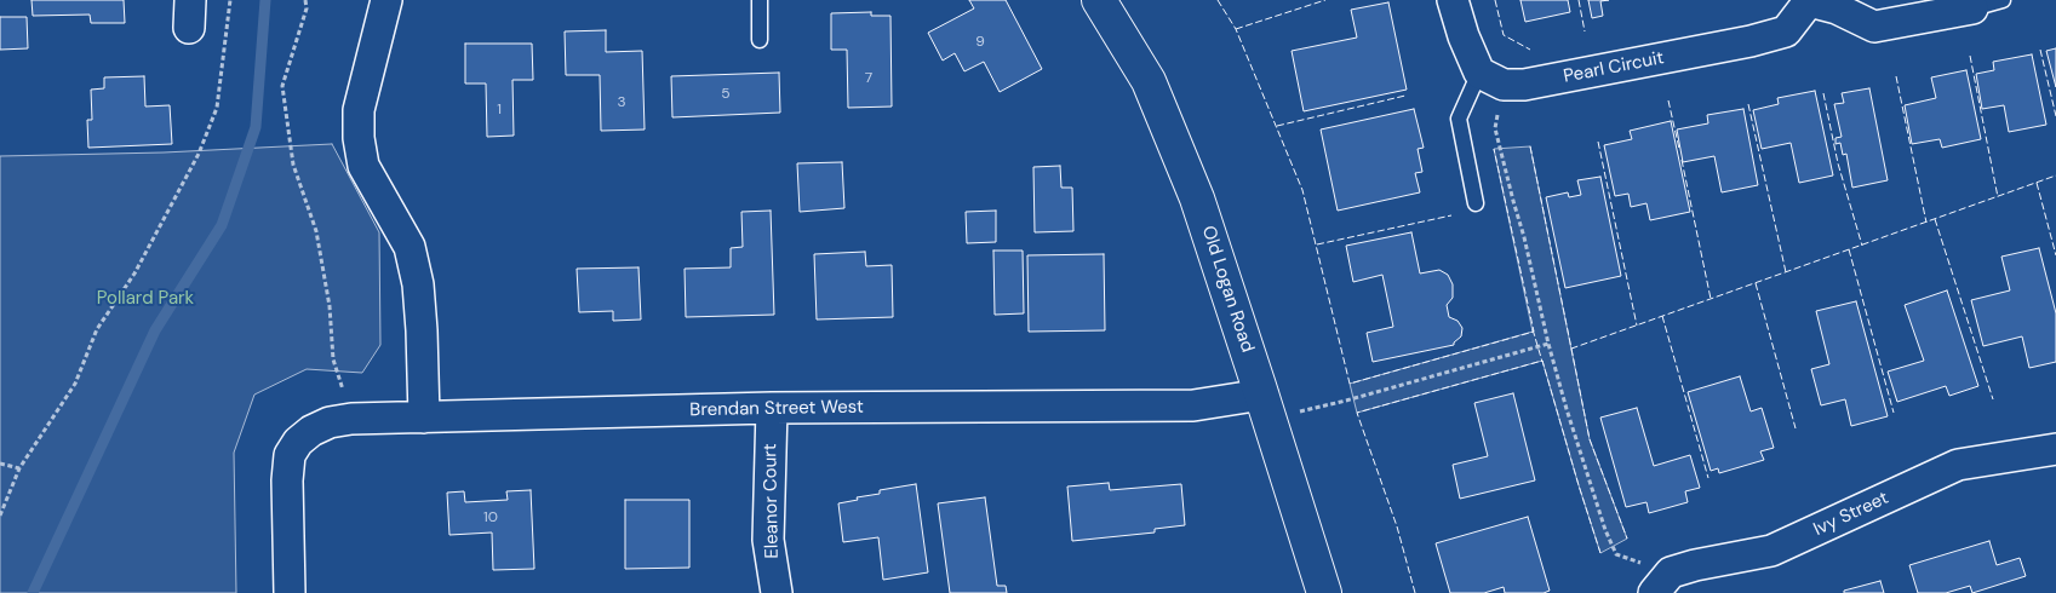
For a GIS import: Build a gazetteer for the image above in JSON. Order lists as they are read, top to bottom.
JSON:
{
  "streets": {
    "main road": ["Old Logan Road"],
    "street": [
      "Pearl Circuit",
      "Brendan Street West",
      "Eleanor Court",
      "Ivy Street"
    ]
  },
  "crossings": [
    ["Old Logan Road", "Brendan Street West"],
    ["Brendan Street West", "Eleanor Court"]
  ],
  "parks": ["Pollard Park"],
  "house_numbers": [
    "9",
    "7",
    "5",
    "3",
    "1",
    "10"
  ]
}
